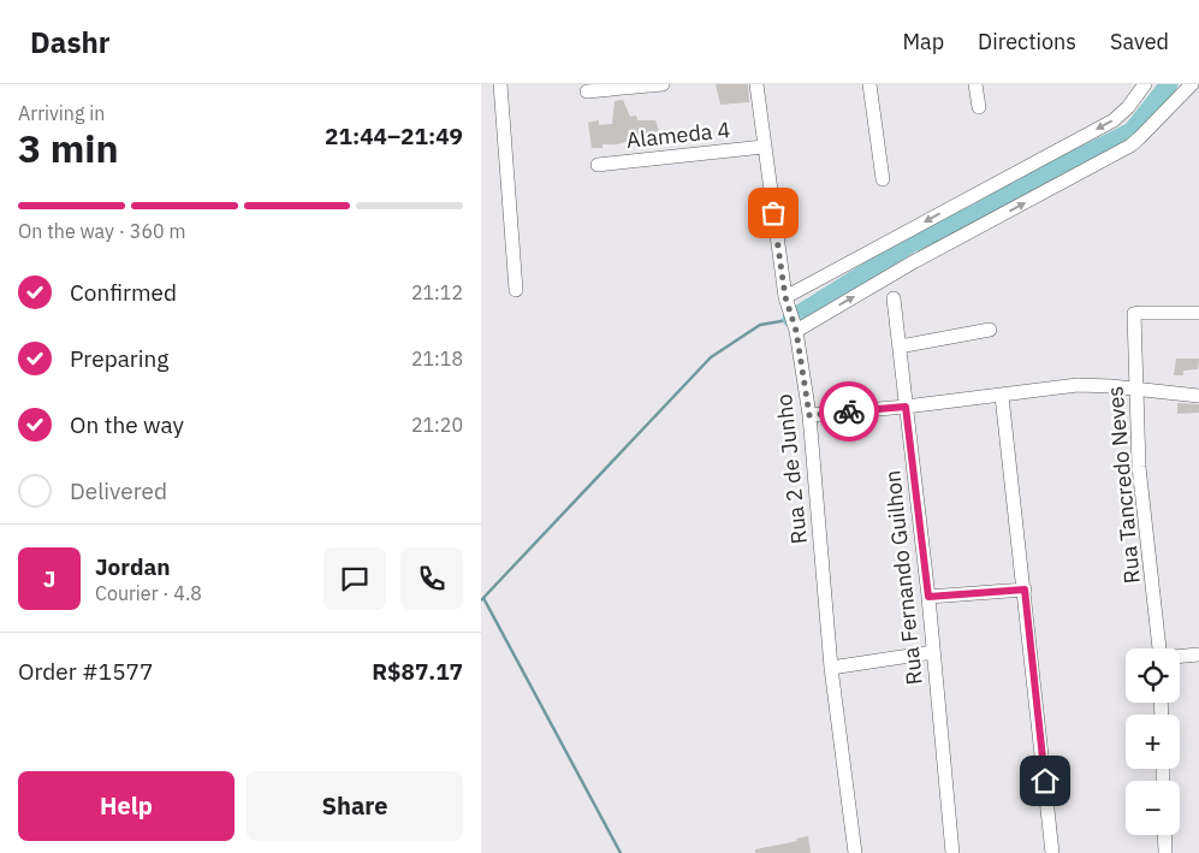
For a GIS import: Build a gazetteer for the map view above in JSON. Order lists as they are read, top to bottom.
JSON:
{
  "streets": {
    "street": [
      "Alameda 4",
      "Rua 2 de Junho",
      "Rua Tancredo Neves",
      "Rua Fernando Guilhon"
    ]
  },
  "crossings": [
    ["Alameda 4", "Rua 2 de Junho"]
  ],
  "page": {
    "header": "Dashr",
    "nav": ["Map", "Directions", "Saved"],
    "heading": ["3 min", "Arriving in", "21:44–21:49"],
    "panel": [
      "Jordan",
      "Courier · 4.8",
      "Order #1577",
      "R$87.17"
    ],
    "bar": "On the way · 360 m",
    "list": [
      ["Confirmed", "21:12"],
      ["Preparing", "21:18"],
      ["On the way", "21:20"],
      "Delivered"
    ],
    "round": "J",
    "map_buttons": ["+", "−"],
    "buttons": ["Help", "Share"]
  }
}
